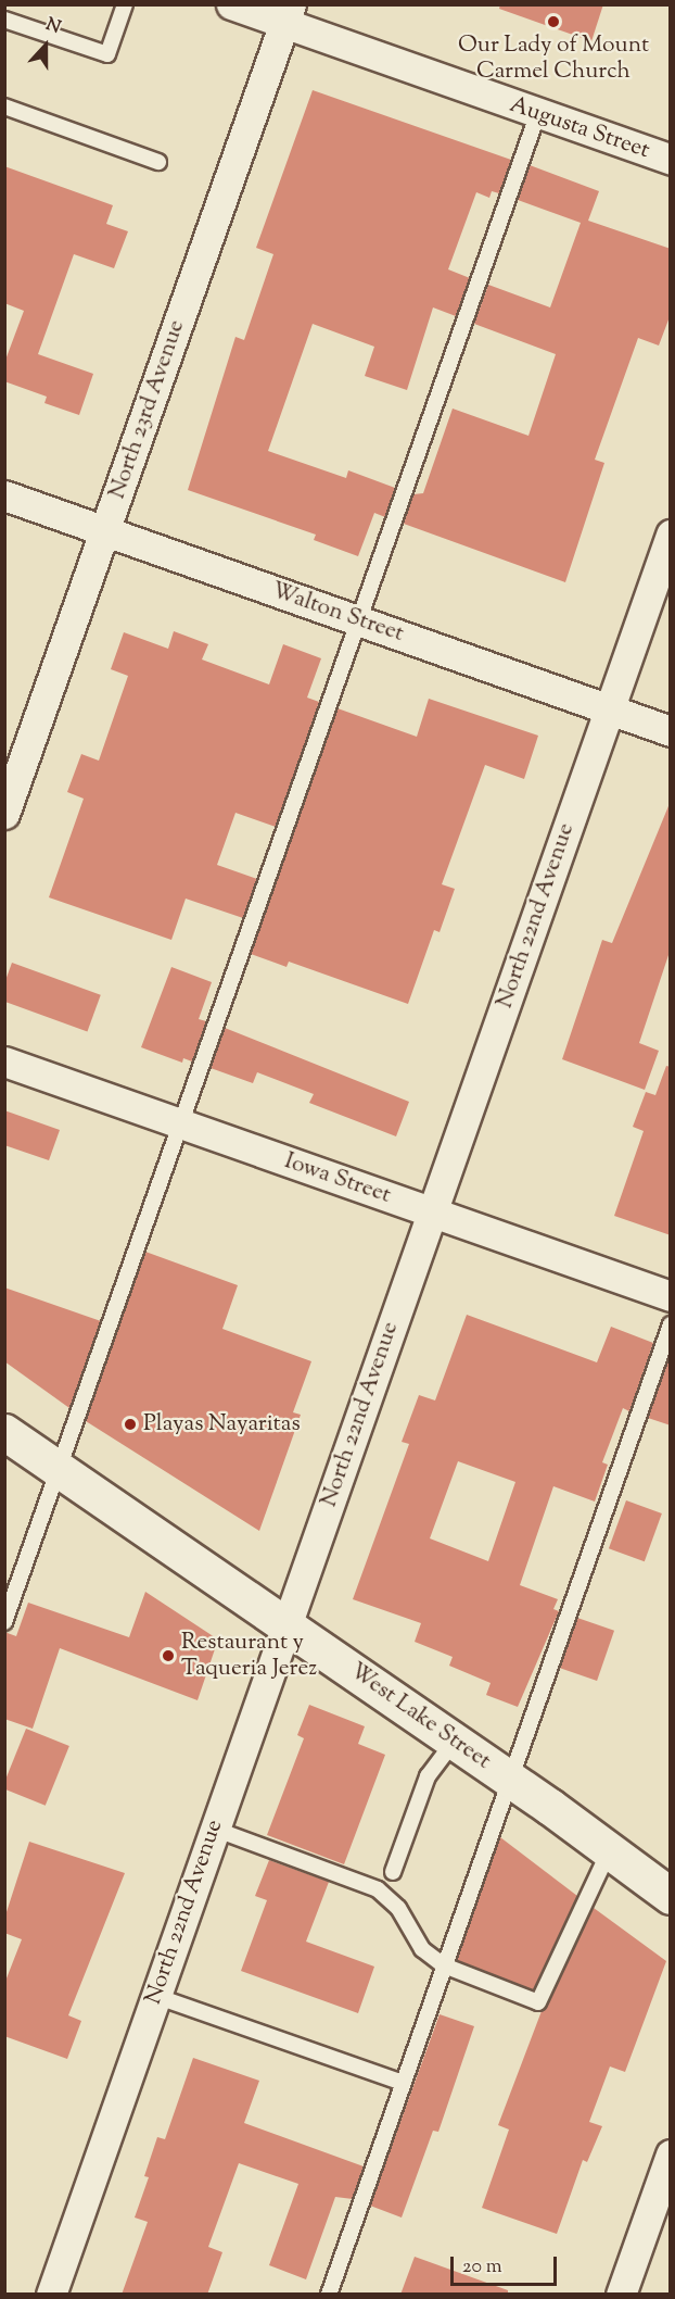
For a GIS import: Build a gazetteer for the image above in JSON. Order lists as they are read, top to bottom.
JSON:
{
  "streets": {
    "main road": ["West Lake Street"],
    "street": [
      "Augusta Street",
      "North 23rd Avenue",
      "Walton Street",
      "North 22nd Avenue",
      "Iowa Street"
    ]
  },
  "crossings": [
    ["Augusta Street", "North 23rd Avenue"],
    ["North 23rd Avenue", "Walton Street"],
    ["Walton Street", "North 22nd Avenue"],
    ["North 22nd Avenue", "Iowa Street"],
    ["North 22nd Avenue", "West Lake Street"]
  ],
  "places": ["Our Lady of Mount Carmel Church", "Playas Nayaritas", "Restaurant y Taqueria Jerez"],
  "scale_bar": "20 m",
  "north": "top"
}
